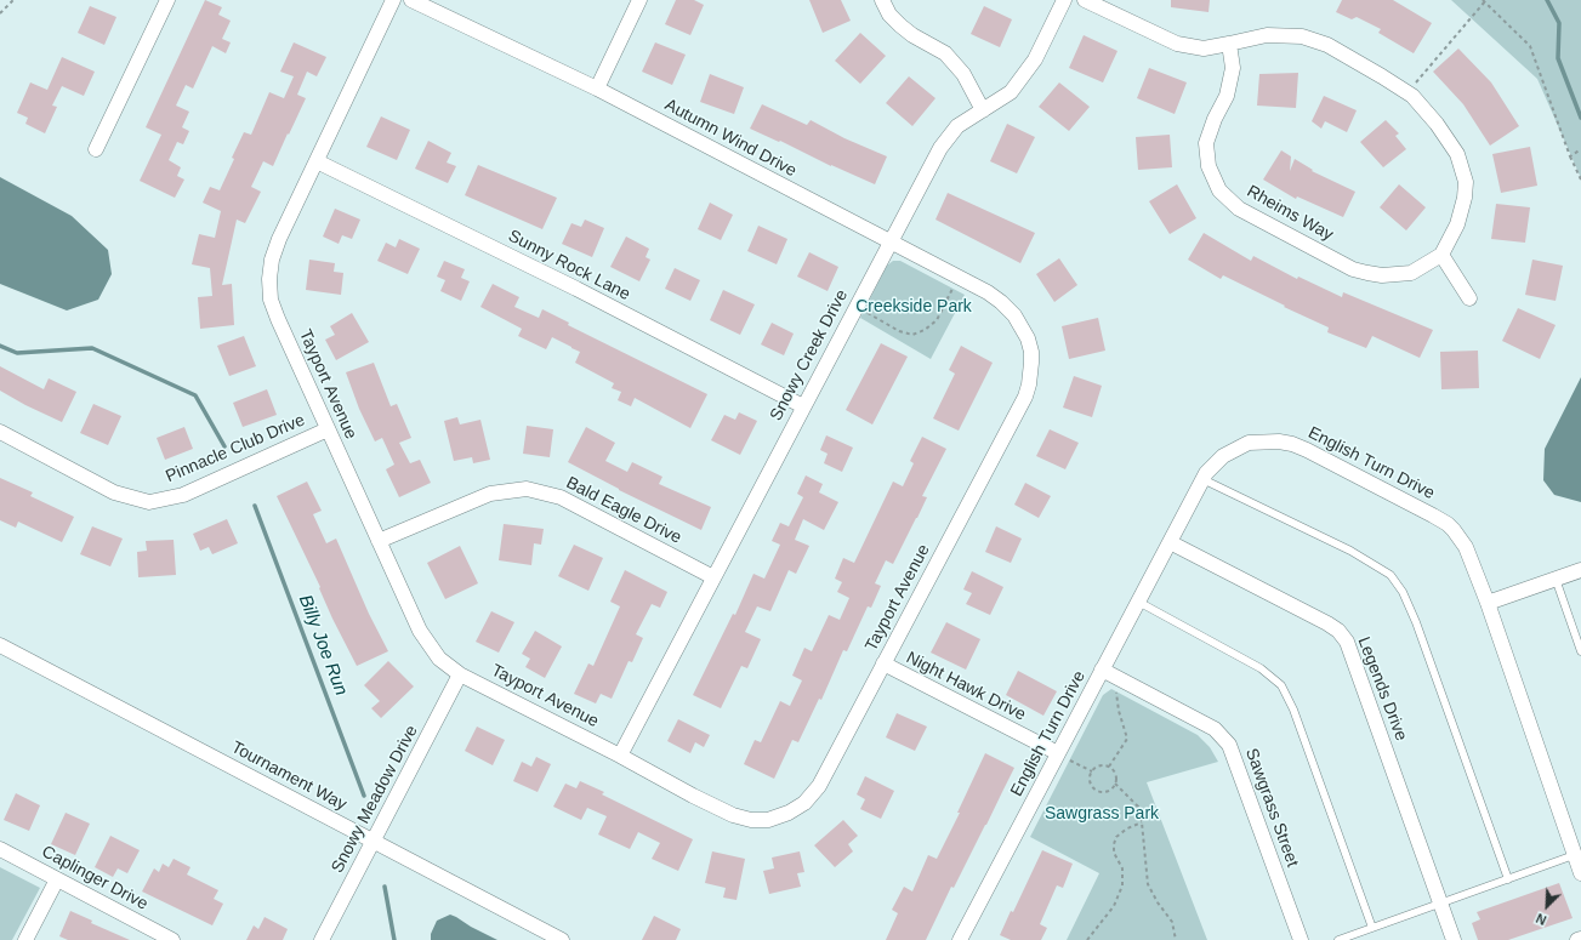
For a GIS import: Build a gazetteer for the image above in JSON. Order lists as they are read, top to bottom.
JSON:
{
  "streets": {
    "street": [
      "Autumn Wind Drive",
      "Rheims Way",
      "Sunny Rock Lane",
      "Snowy Creek Drive",
      "Tayport Avenue",
      "Pinnacle Club Drive",
      "English Turn Drive",
      "Bald Eagle Drive",
      "Night Hawk Drive",
      "Legends Drive",
      "Tournament Way",
      "Snowy Meadow Drive",
      "Sawgrass Street",
      "Caplinger Drive"
    ]
  },
  "crossings": [
    ["Autumn Wind Drive", "Snowy Creek Drive"],
    ["Autumn Wind Drive", "Tayport Avenue"],
    ["Sunny Rock Lane", "Snowy Creek Drive"],
    ["Sunny Rock Lane", "Tayport Avenue"],
    ["Snowy Creek Drive", "Tayport Avenue"],
    ["Snowy Creek Drive", "Bald Eagle Drive"],
    ["Tayport Avenue", "Pinnacle Club Drive"],
    ["Tayport Avenue", "Bald Eagle Drive"],
    ["Tayport Avenue", "Night Hawk Drive"],
    ["Tayport Avenue", "Snowy Meadow Drive"],
    ["English Turn Drive", "Night Hawk Drive"],
    ["English Turn Drive", "Legends Drive"],
    ["English Turn Drive", "Sawgrass Street"],
    ["Tournament Way", "Snowy Meadow Drive"]
  ],
  "water": ["Billy Joe Run"],
  "parks": ["Creekside Park", "Sawgrass Park"],
  "north": "bottom left"
}
